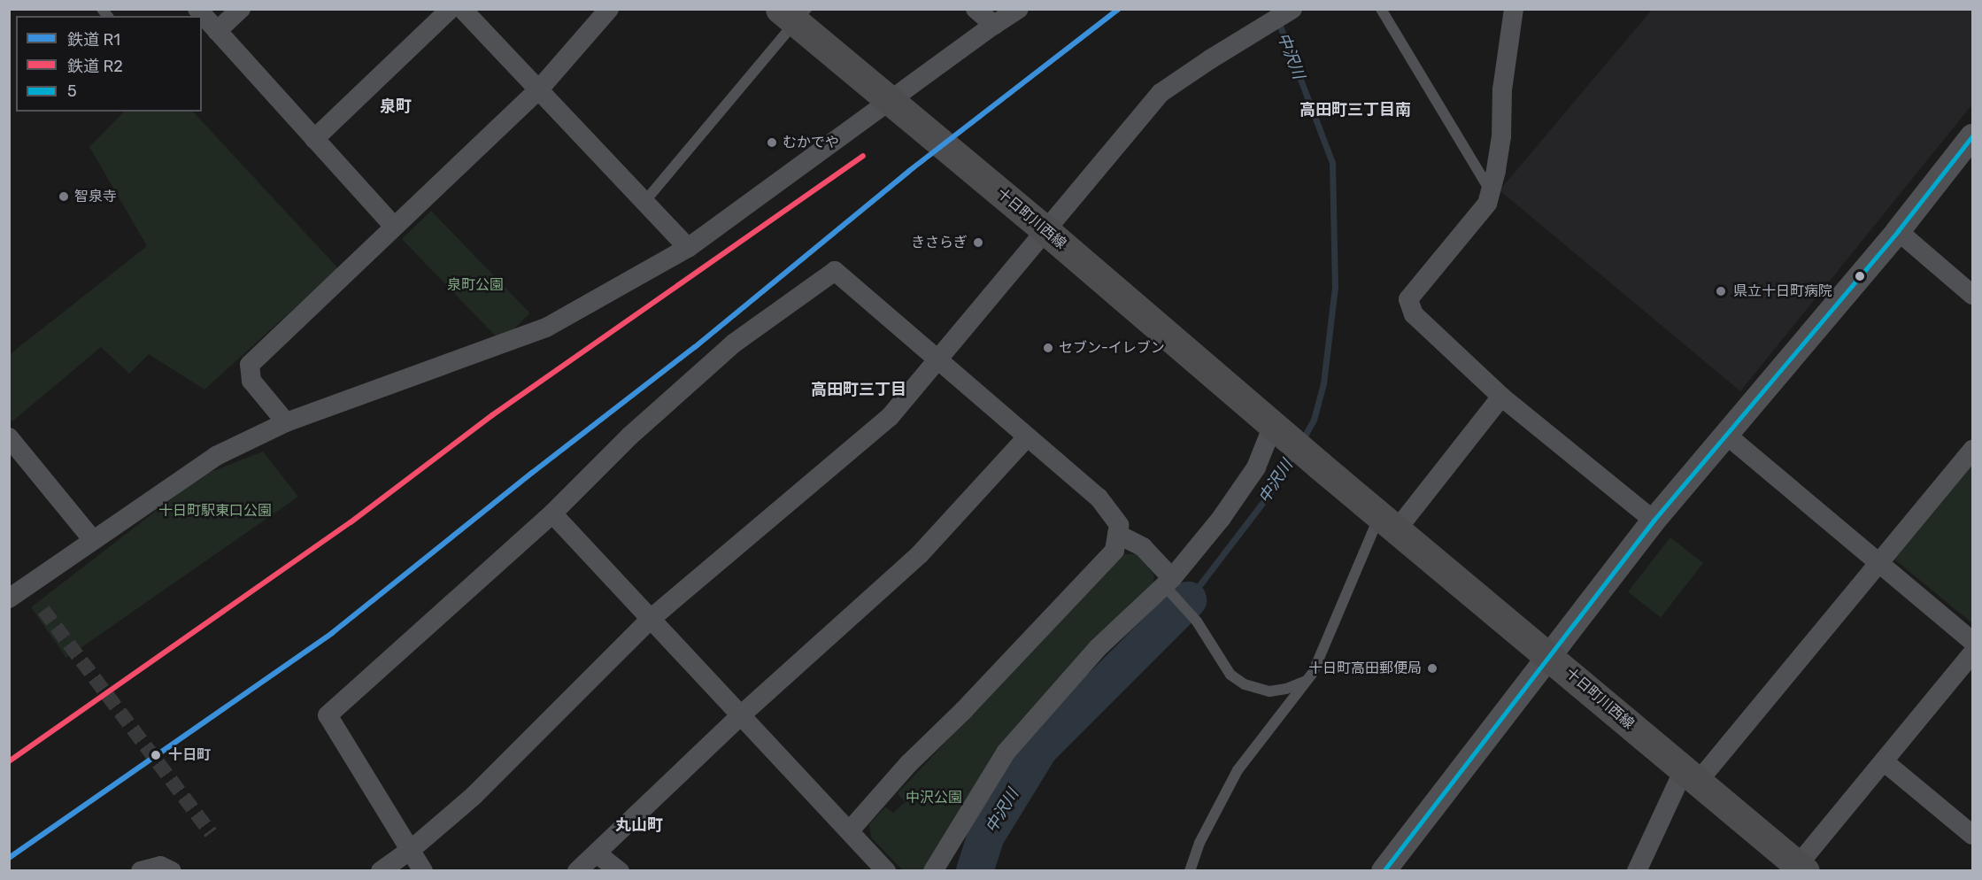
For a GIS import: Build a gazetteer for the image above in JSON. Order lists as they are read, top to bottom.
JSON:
{
  "streets": {
    "main road": ["十日町川西線"]
  },
  "districts": [
    "泉町",
    "高田町三丁目南",
    "高田町三丁目",
    "丸山町"
  ],
  "water": ["中沢川"],
  "parks": ["泉町公園", "十日町駅東口公園", "中沢公園"],
  "places": [
    "むかでや",
    "智泉寺",
    "きさらぎ",
    "県立十日町病院",
    "セブン-イレブン",
    "十日町高田郵便局",
    "十日町"
  ],
  "lines": ["rail line R1", "transit line 5", "rail line R2"],
  "legend": ["鉄道 R1", "鉄道 R2", "5"]
}
